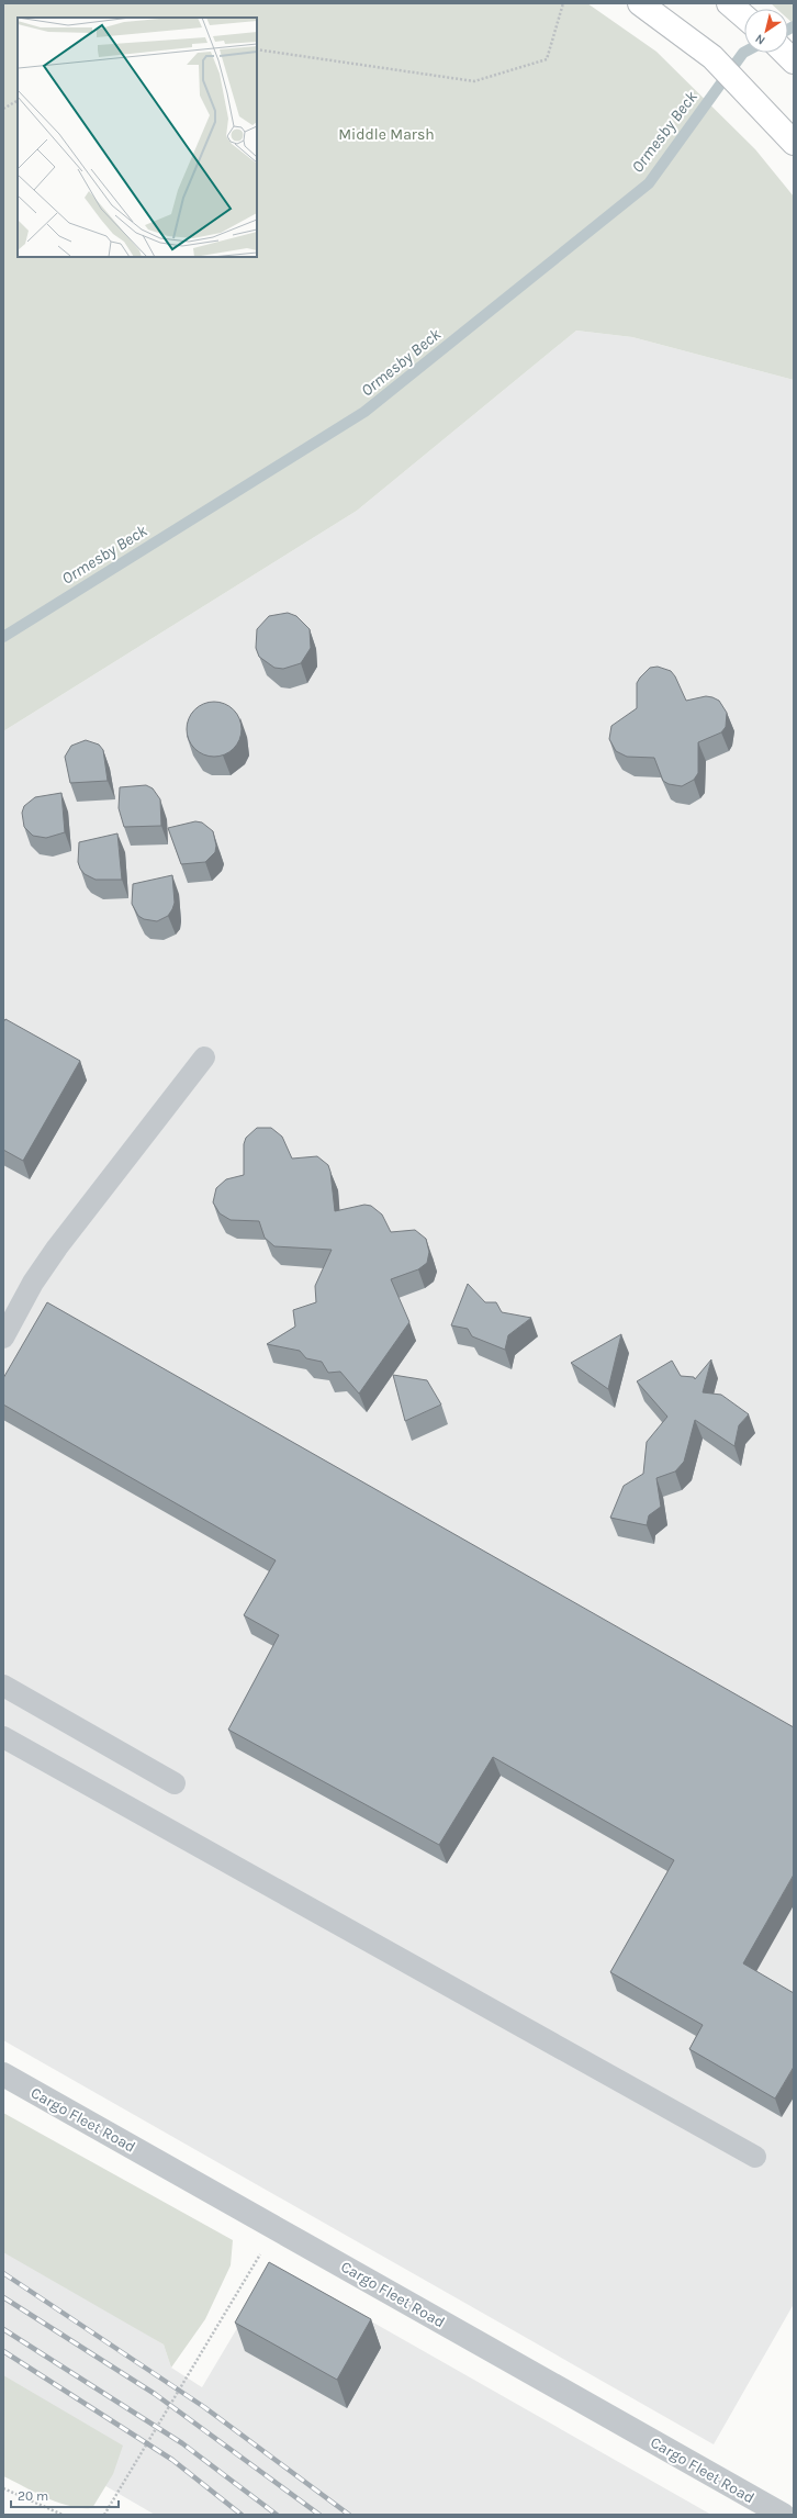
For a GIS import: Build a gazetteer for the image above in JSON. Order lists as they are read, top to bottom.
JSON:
{
  "streets": {
    "street": ["Cargo Fleet Road"]
  },
  "water": ["Ormesby Beck"],
  "parks": ["Middle Marsh"],
  "scale_bar": "20 m",
  "north": "bottom left"
}
